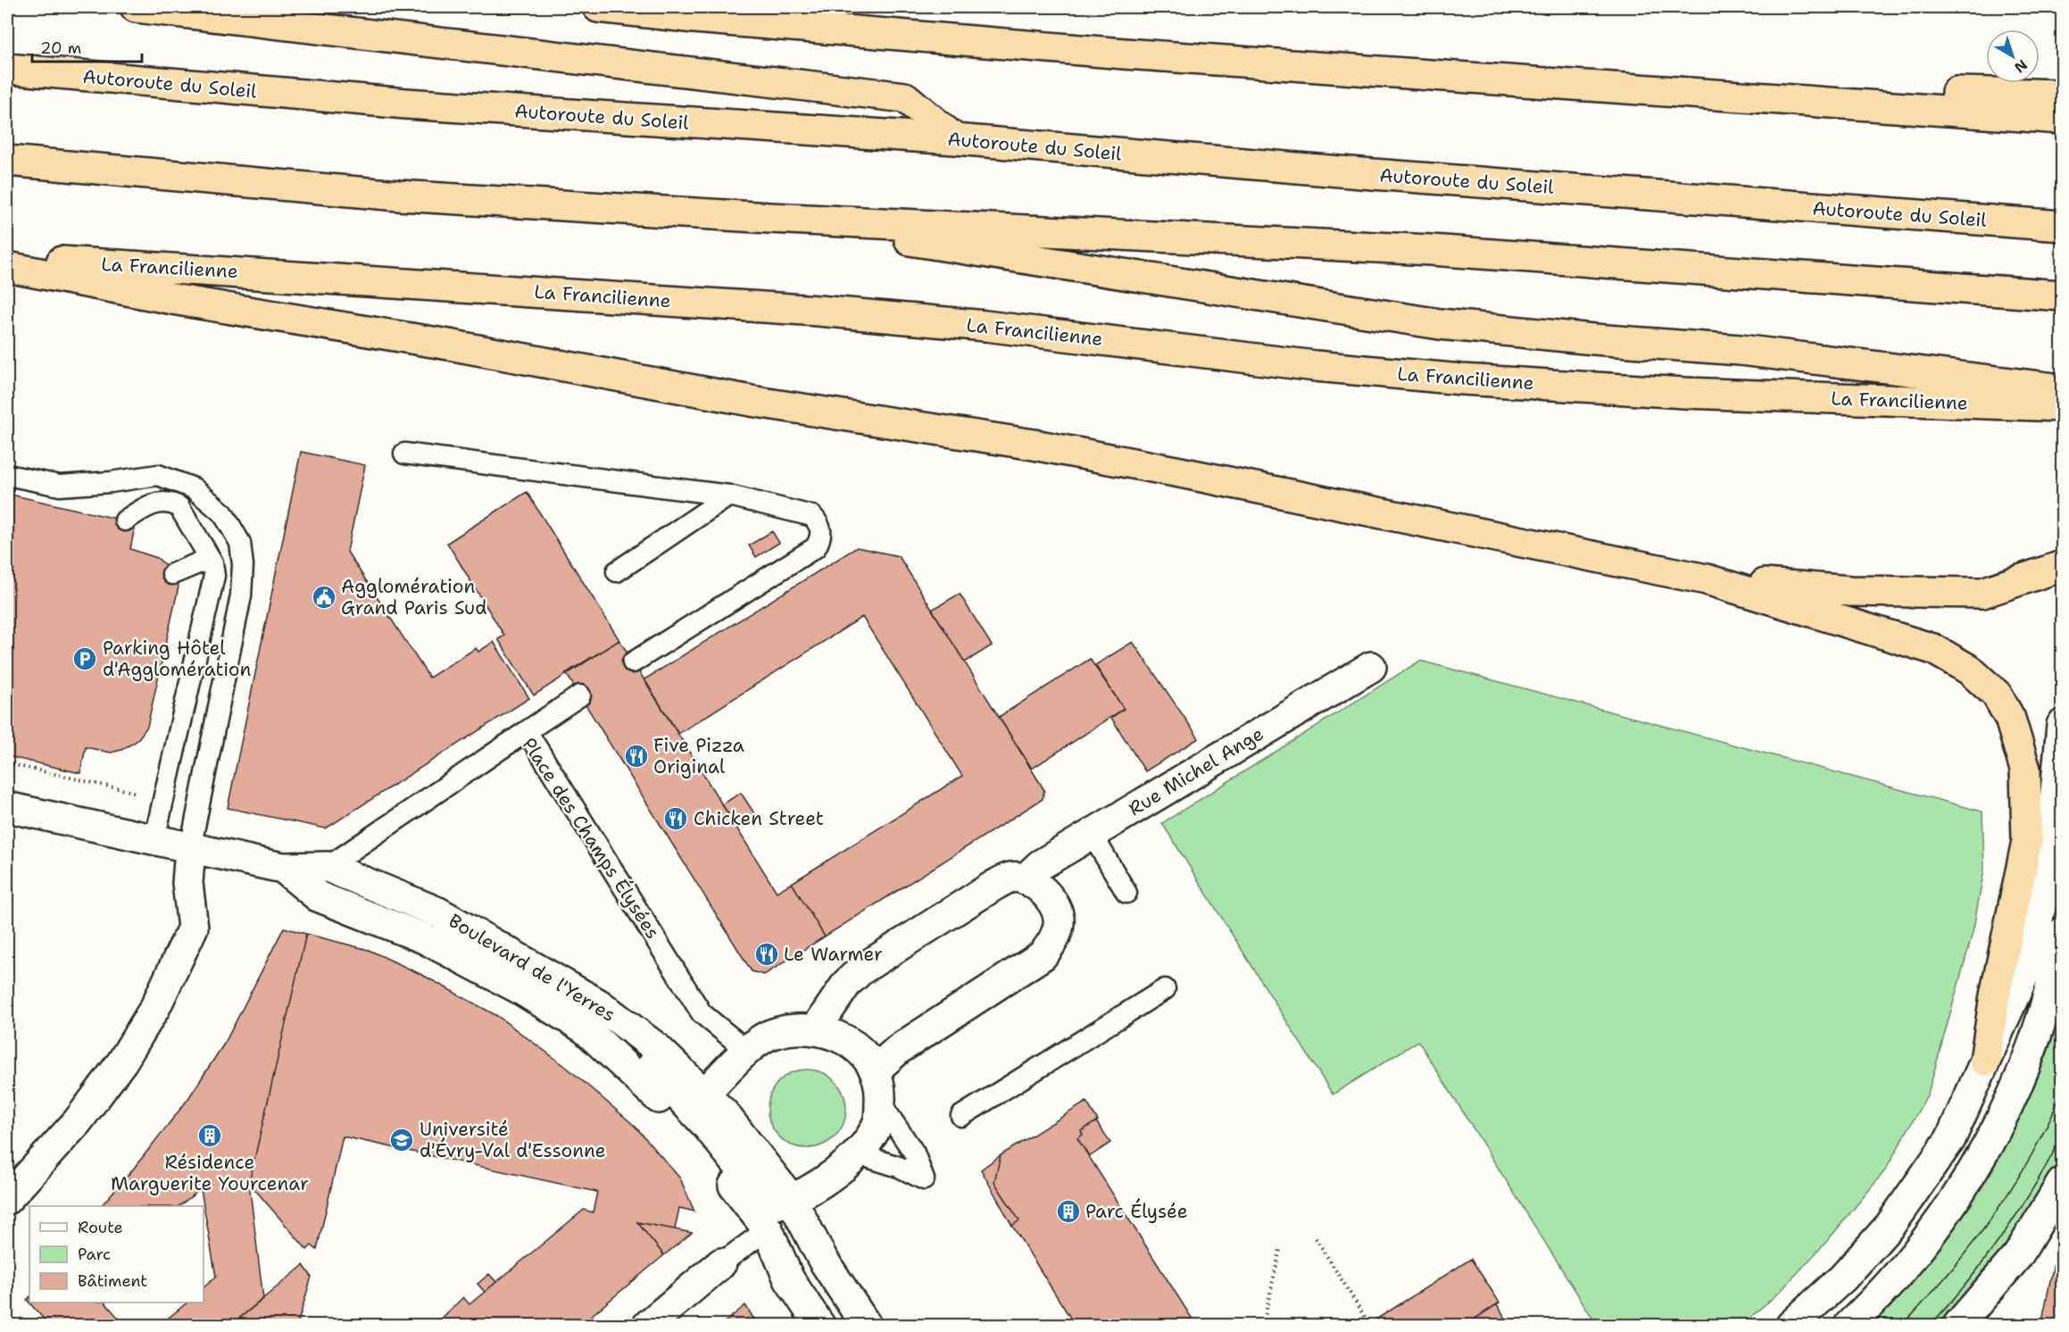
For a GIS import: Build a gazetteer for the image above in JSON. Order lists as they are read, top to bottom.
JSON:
{
  "streets": {
    "highway": ["Autoroute du Soleil", "La Francilienne"],
    "street": ["Rue Michel Ange", "Boulevard de l'Yerres"],
    "lane": ["Place des Champs Élysées"]
  },
  "crossings": [
    ["Place des Champs Élysées", "Boulevard de l'Yerres"]
  ],
  "places": {
    "public building": ["Agglomération Grand Paris Sud"],
    "parking": ["Parking Hôtel d'Agglomération"],
    "restaurant": ["Five Pizza Original", "Chicken Street", "Le Warmer"],
    "building": ["Résidence Marguerite Yourcenar", "Parc Élysée"],
    "school or university": ["Université d'Évry-Val d'Essonne"]
  },
  "legend": ["Route", "Parc", "Bâtiment"],
  "scale_bar": "20 m",
  "north": "bottom right"
}
